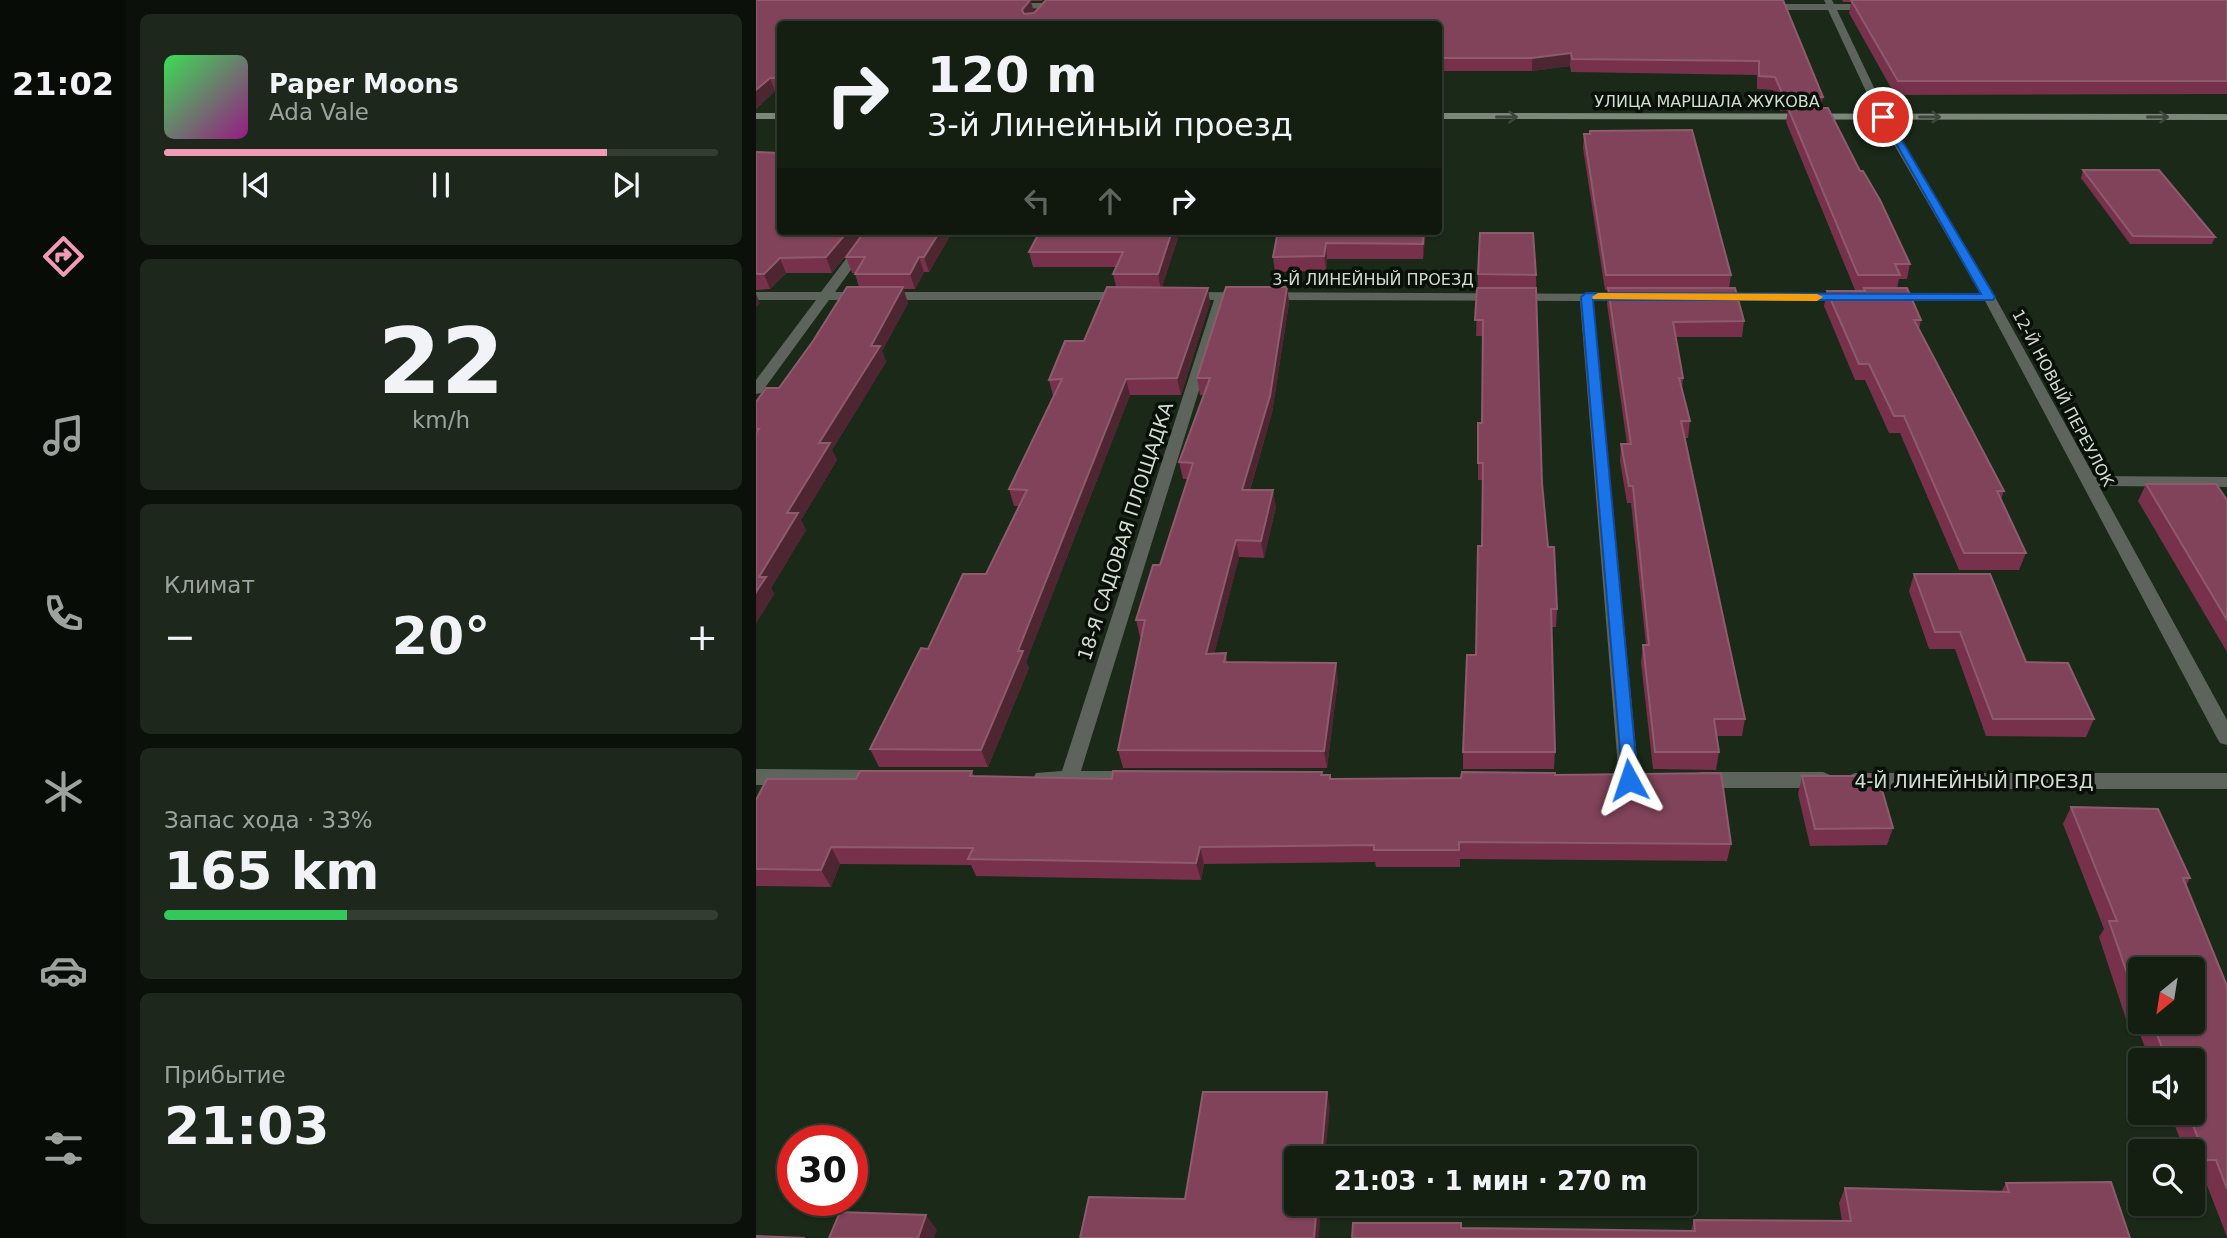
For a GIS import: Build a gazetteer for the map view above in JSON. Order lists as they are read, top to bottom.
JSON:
{
  "streets": {
    "main road": ["УЛИЦА МАРШАЛА ЖУКОВА"],
    "street": [
      "3-Й ЛИНЕЙНЫЙ ПРОЕЗД",
      "12-Й НОВЫЙ ПЕРЕУЛОК",
      "18-Я САДОВАЯ ПЛОЩАДКА",
      "4-Й ЛИНЕЙНЫЙ ПРОЕЗД"
    ]
  },
  "crossings": [
    ["УЛИЦА МАРШАЛА ЖУКОВА", "12-Й НОВЫЙ ПЕРЕУЛОК"],
    ["3-Й ЛИНЕЙНЫЙ ПРОЕЗД", "18-Я САДОВАЯ ПЛОЩАДКА"]
  ],
  "one_way": ["УЛИЦА МАРШАЛА ЖУКОВА"],
  "north": "bottom left",
  "page": {
    "tabs": "21:02",
    "turn": ["120 m", "3-й Линейный проезд"],
    "song": ["Paper Moons", "Ada Vale"],
    "tile": [
      ["22", "km/h"],
      "Климат",
      ["Запас хода · 33%", "165 km"],
      ["Прибытие", "21:03"]
    ],
    "heat": ["−", "20°", "+"],
    "limit": "30",
    "trip": "21:03 · 1 мин · 270 m"
  }
}
